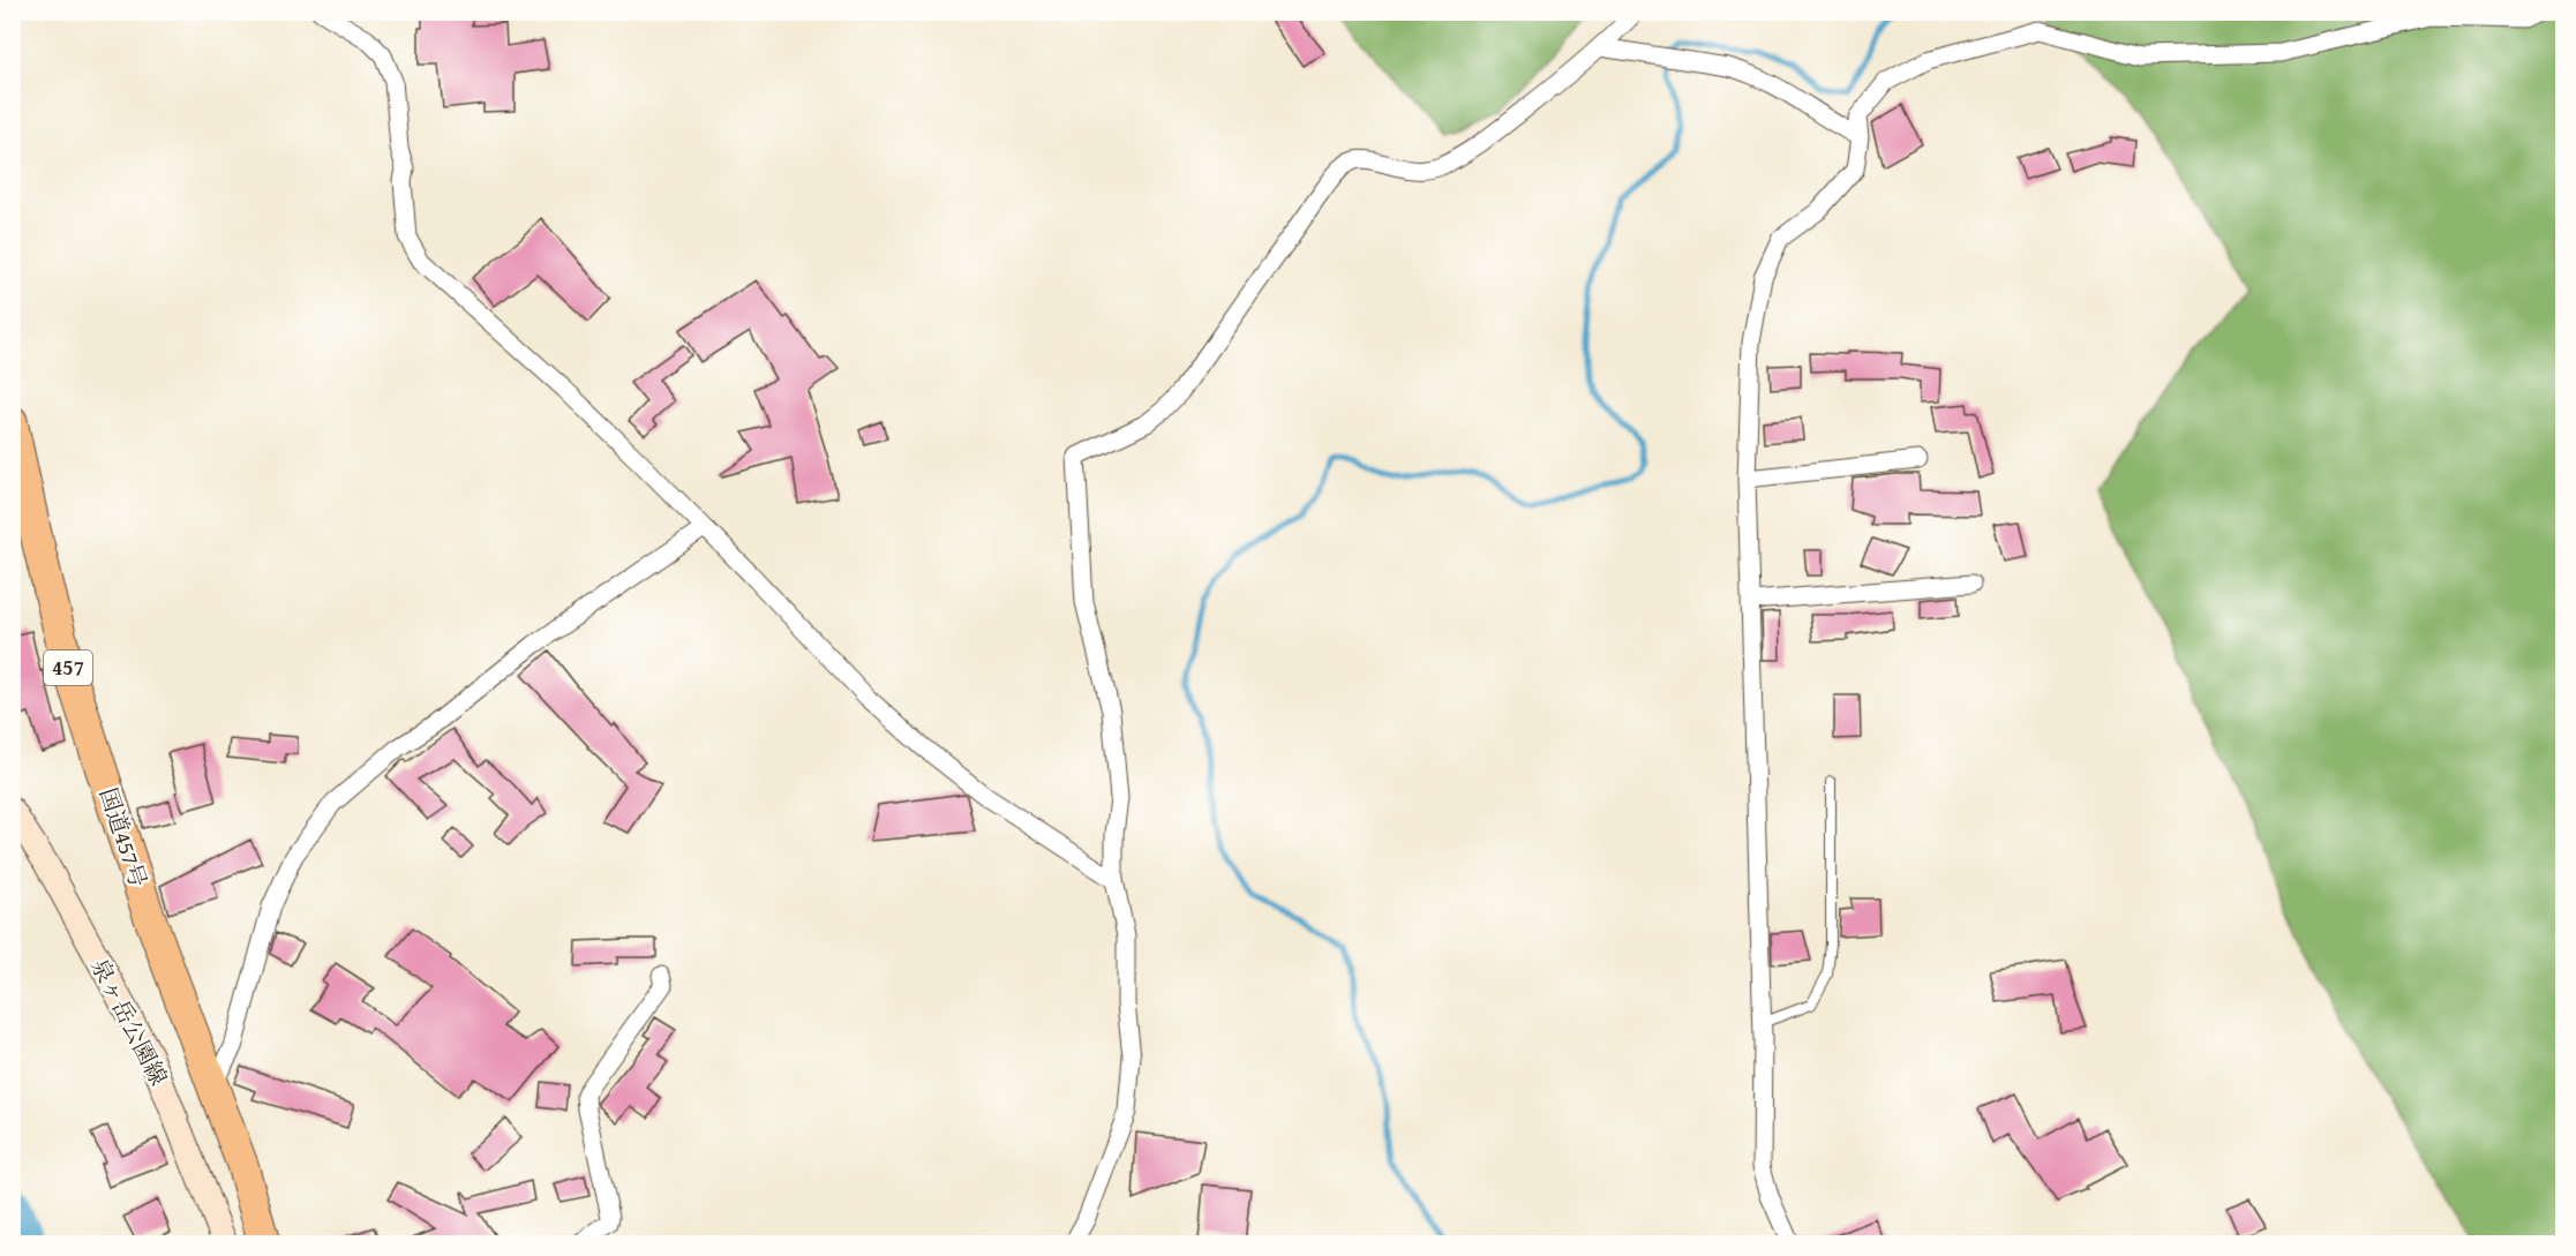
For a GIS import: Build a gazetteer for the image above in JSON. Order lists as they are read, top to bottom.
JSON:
{
  "streets": {
    "highway": ["457", "国道457号"],
    "main road": ["泉ヶ岳公園線"]
  }
}
